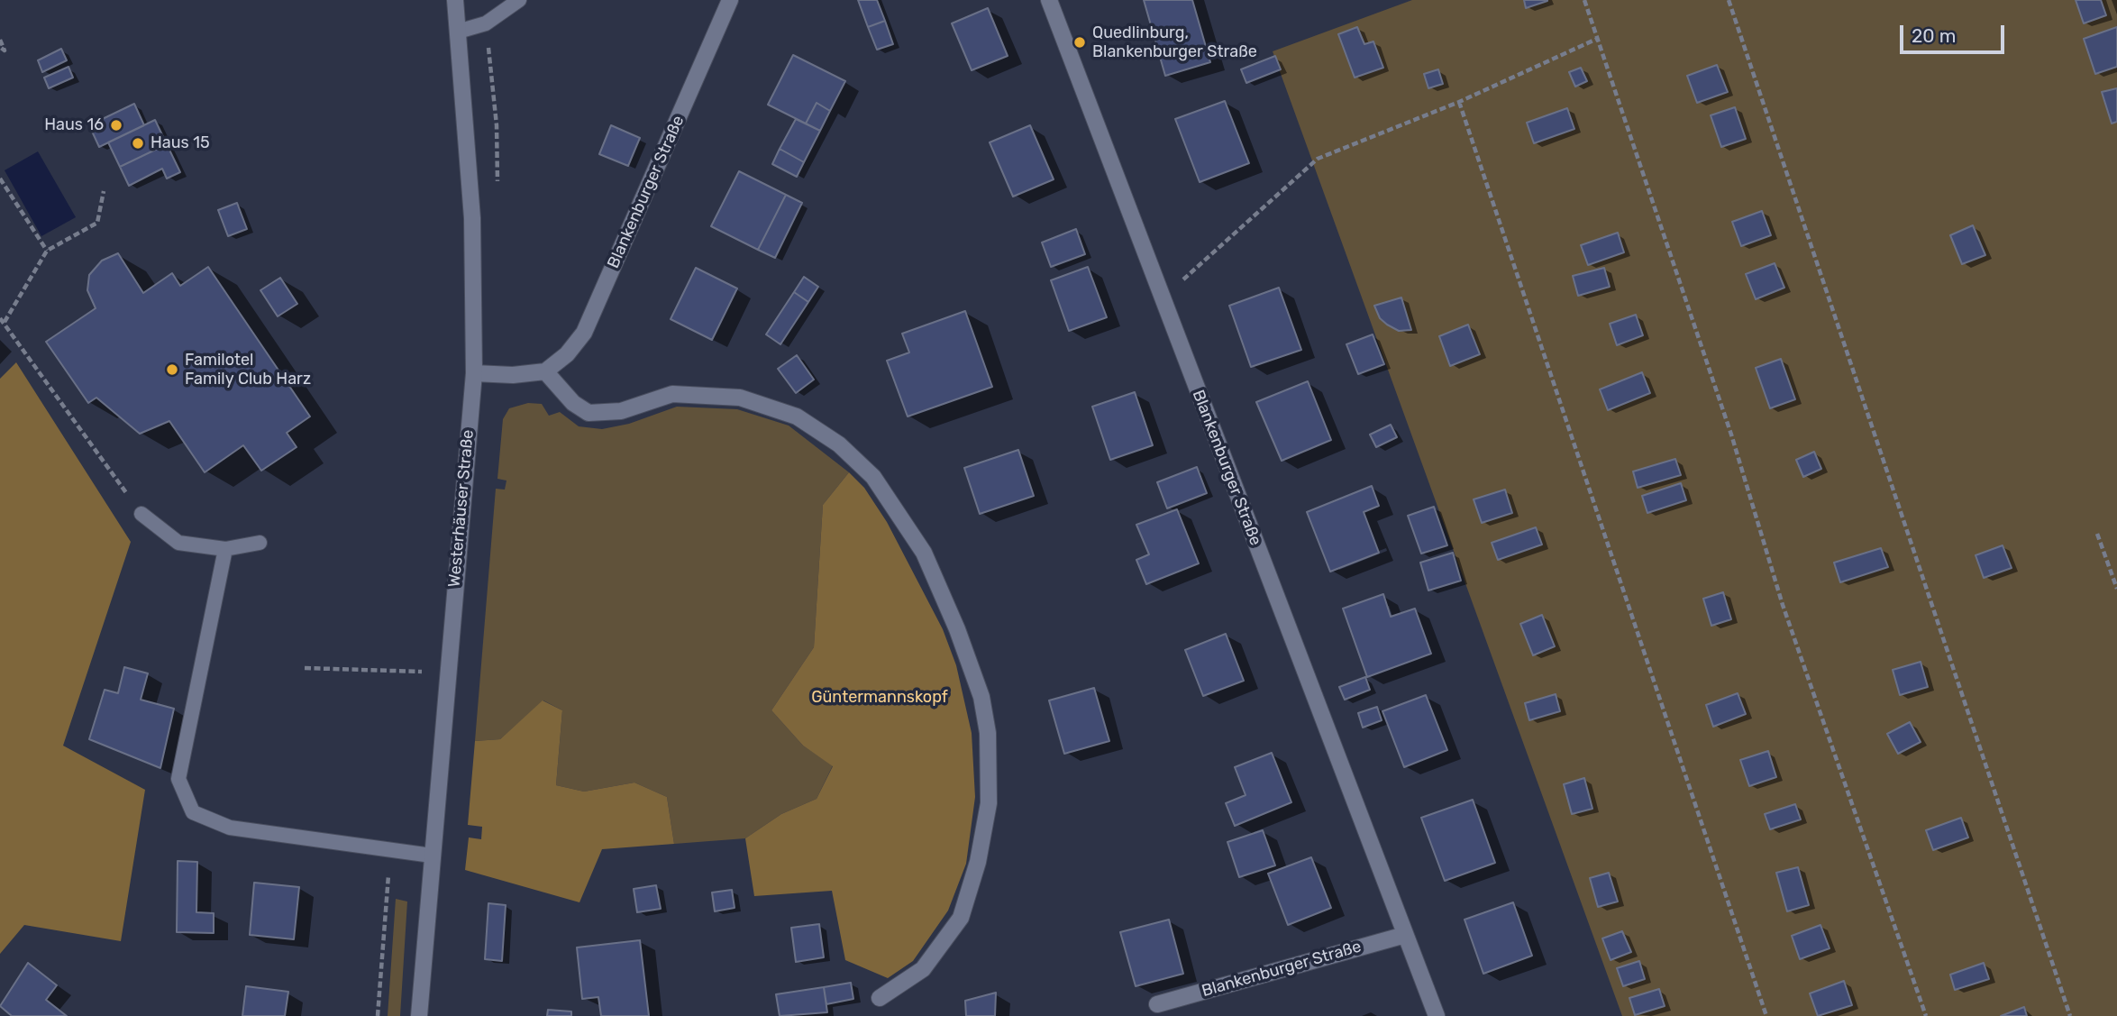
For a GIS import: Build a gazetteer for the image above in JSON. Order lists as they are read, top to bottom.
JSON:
{
  "streets": {
    "street": ["Blankenburger Straße", "Westerhäuser Straße"]
  },
  "parks": ["Güntermannskopf"],
  "places": [
    "Quedlinburg, Blankenburger Straße",
    "Haus 16",
    "Haus 15",
    "Familotel Family Club Harz"
  ],
  "scale_bar": "20 m"
}
